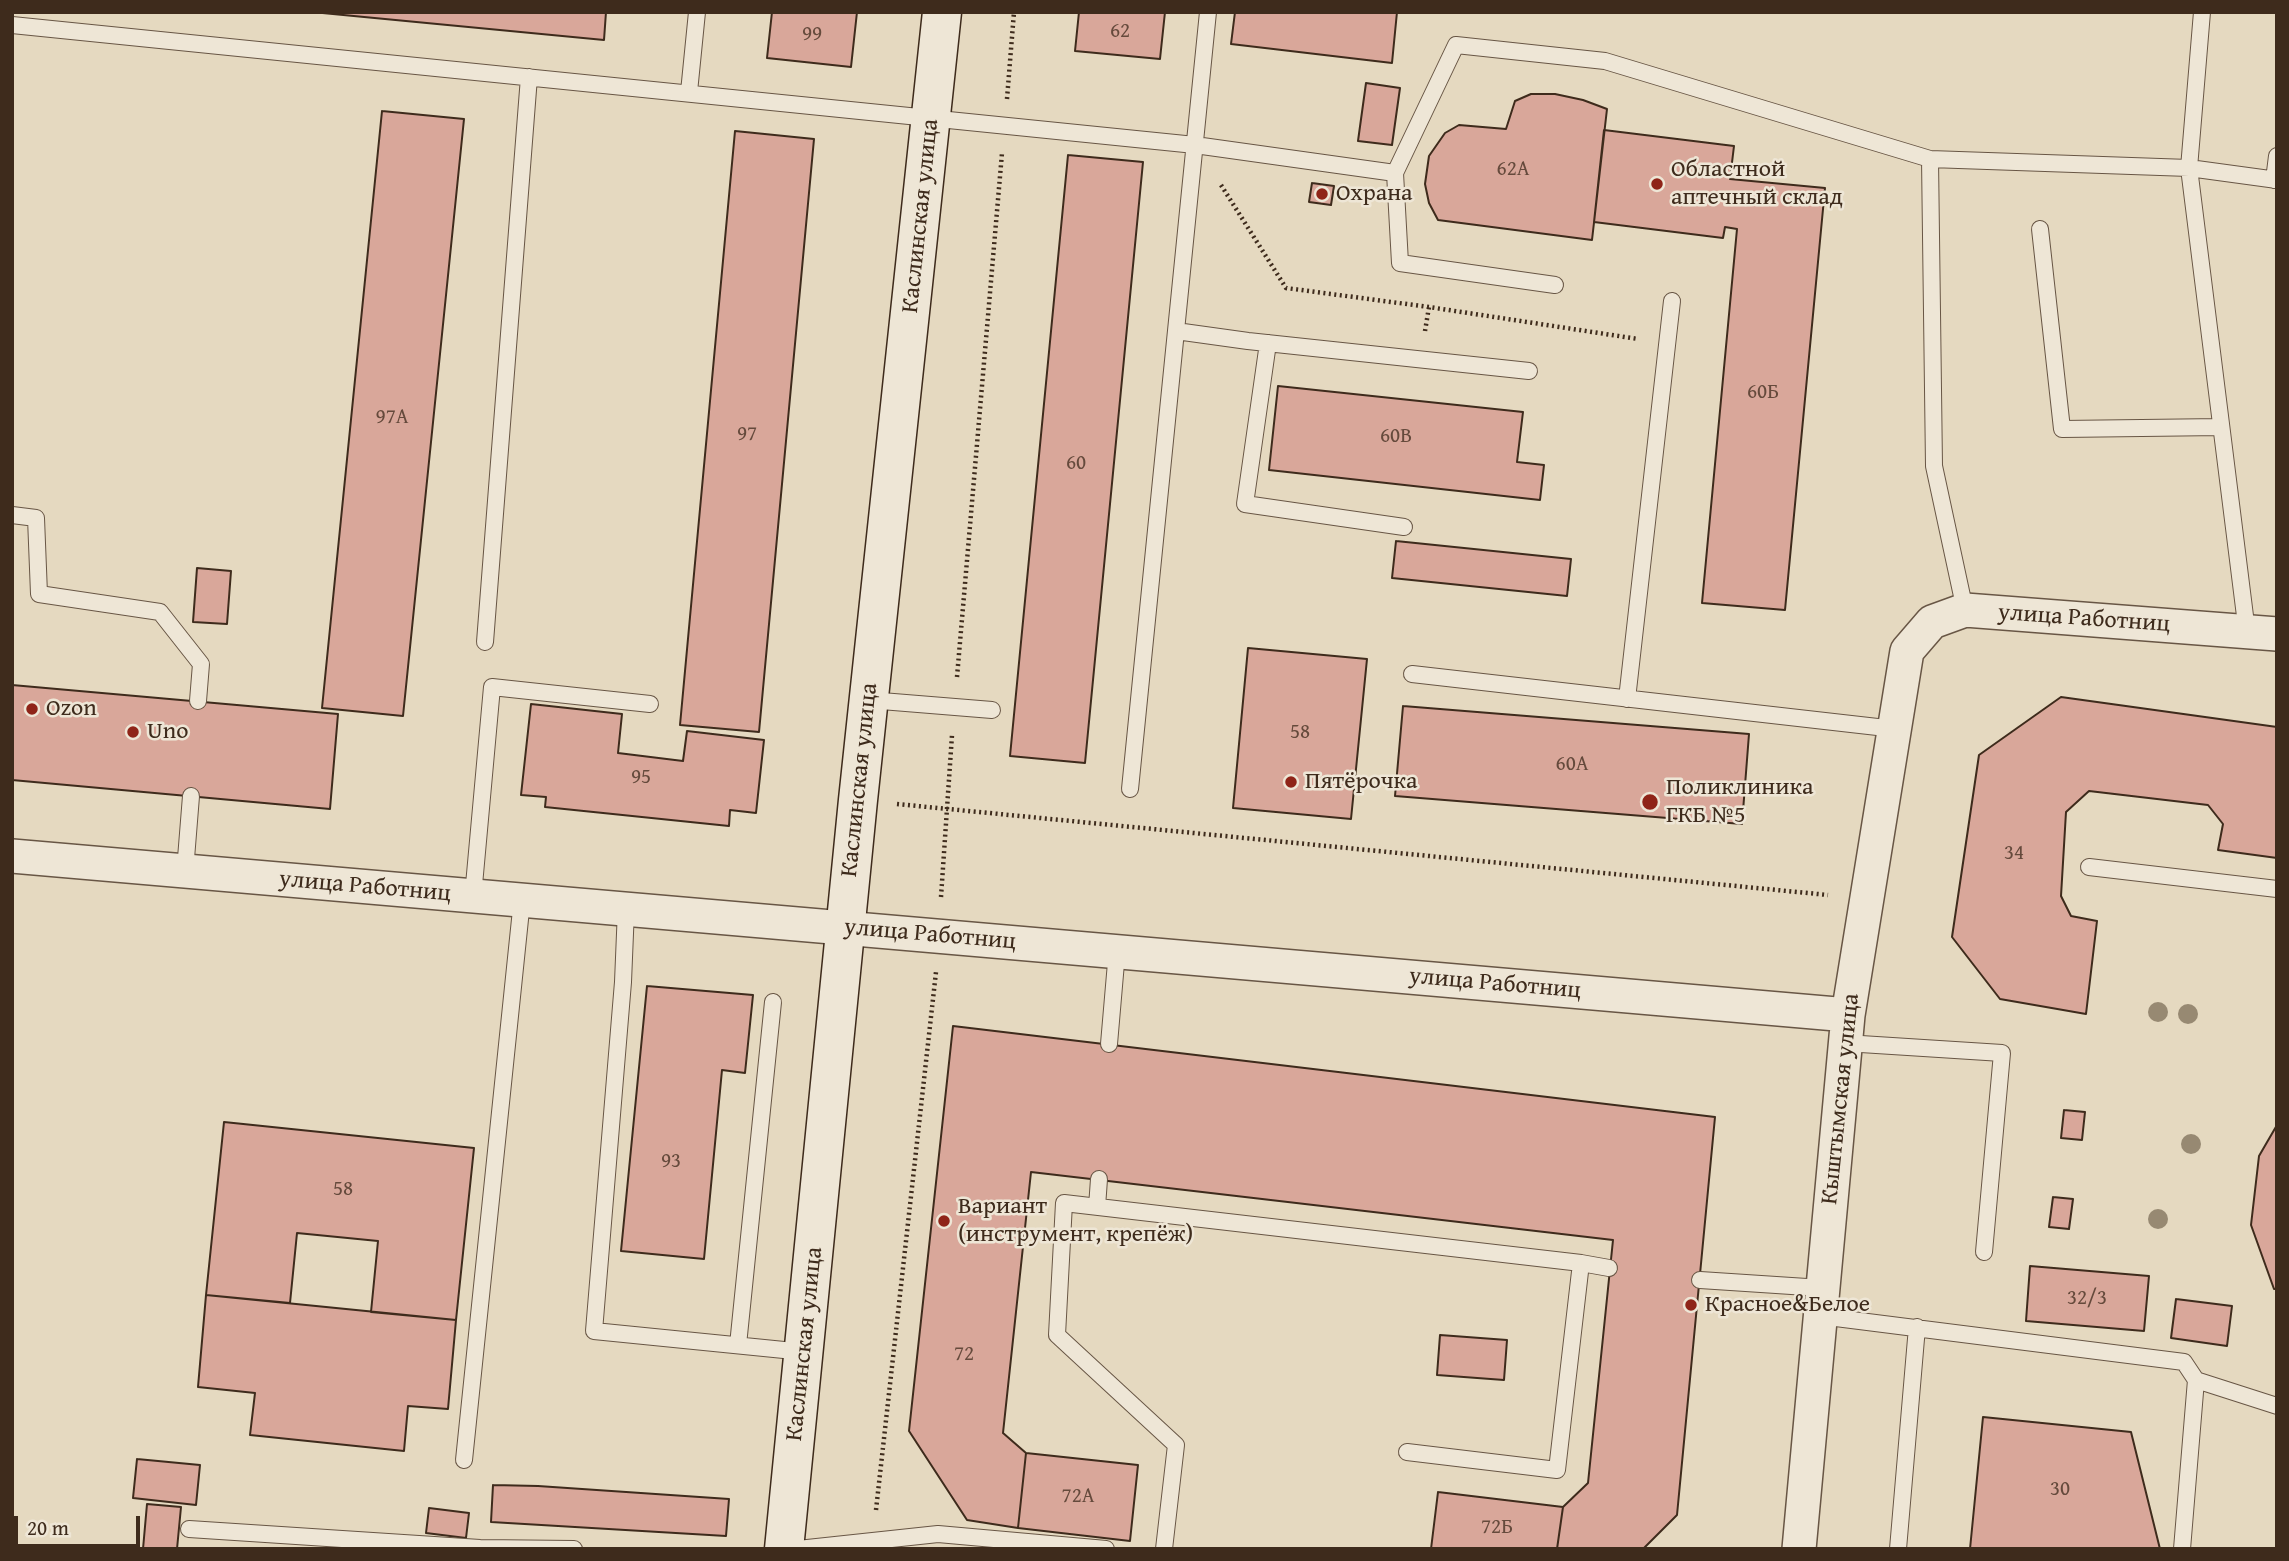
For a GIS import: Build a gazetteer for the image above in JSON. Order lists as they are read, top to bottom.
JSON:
{
  "streets": {
    "main road": ["Каслинская улица"],
    "street": ["улица Работниц", "Кыштымская улица"]
  },
  "crossings": [
    ["Каслинская улица", "улица Работниц"],
    ["улица Работниц", "Кыштымская улица"]
  ],
  "places": [
    "Областной аптечный склад",
    "Охрана",
    "Ozon",
    "Uno",
    "Пятёрочка",
    "Поликлиника ГКБ №5",
    "Вариант (инструмент, крепёж)",
    "Красное&Белое"
  ],
  "house_numbers": [
    "62",
    "99",
    "62А",
    "60Б",
    "97А",
    "97",
    "60В",
    "60",
    "58",
    "60А",
    "95",
    "34",
    "93",
    "58",
    "32/3",
    "72",
    "30",
    "72А",
    "72Б"
  ],
  "scale_bar": "20 m"
}
